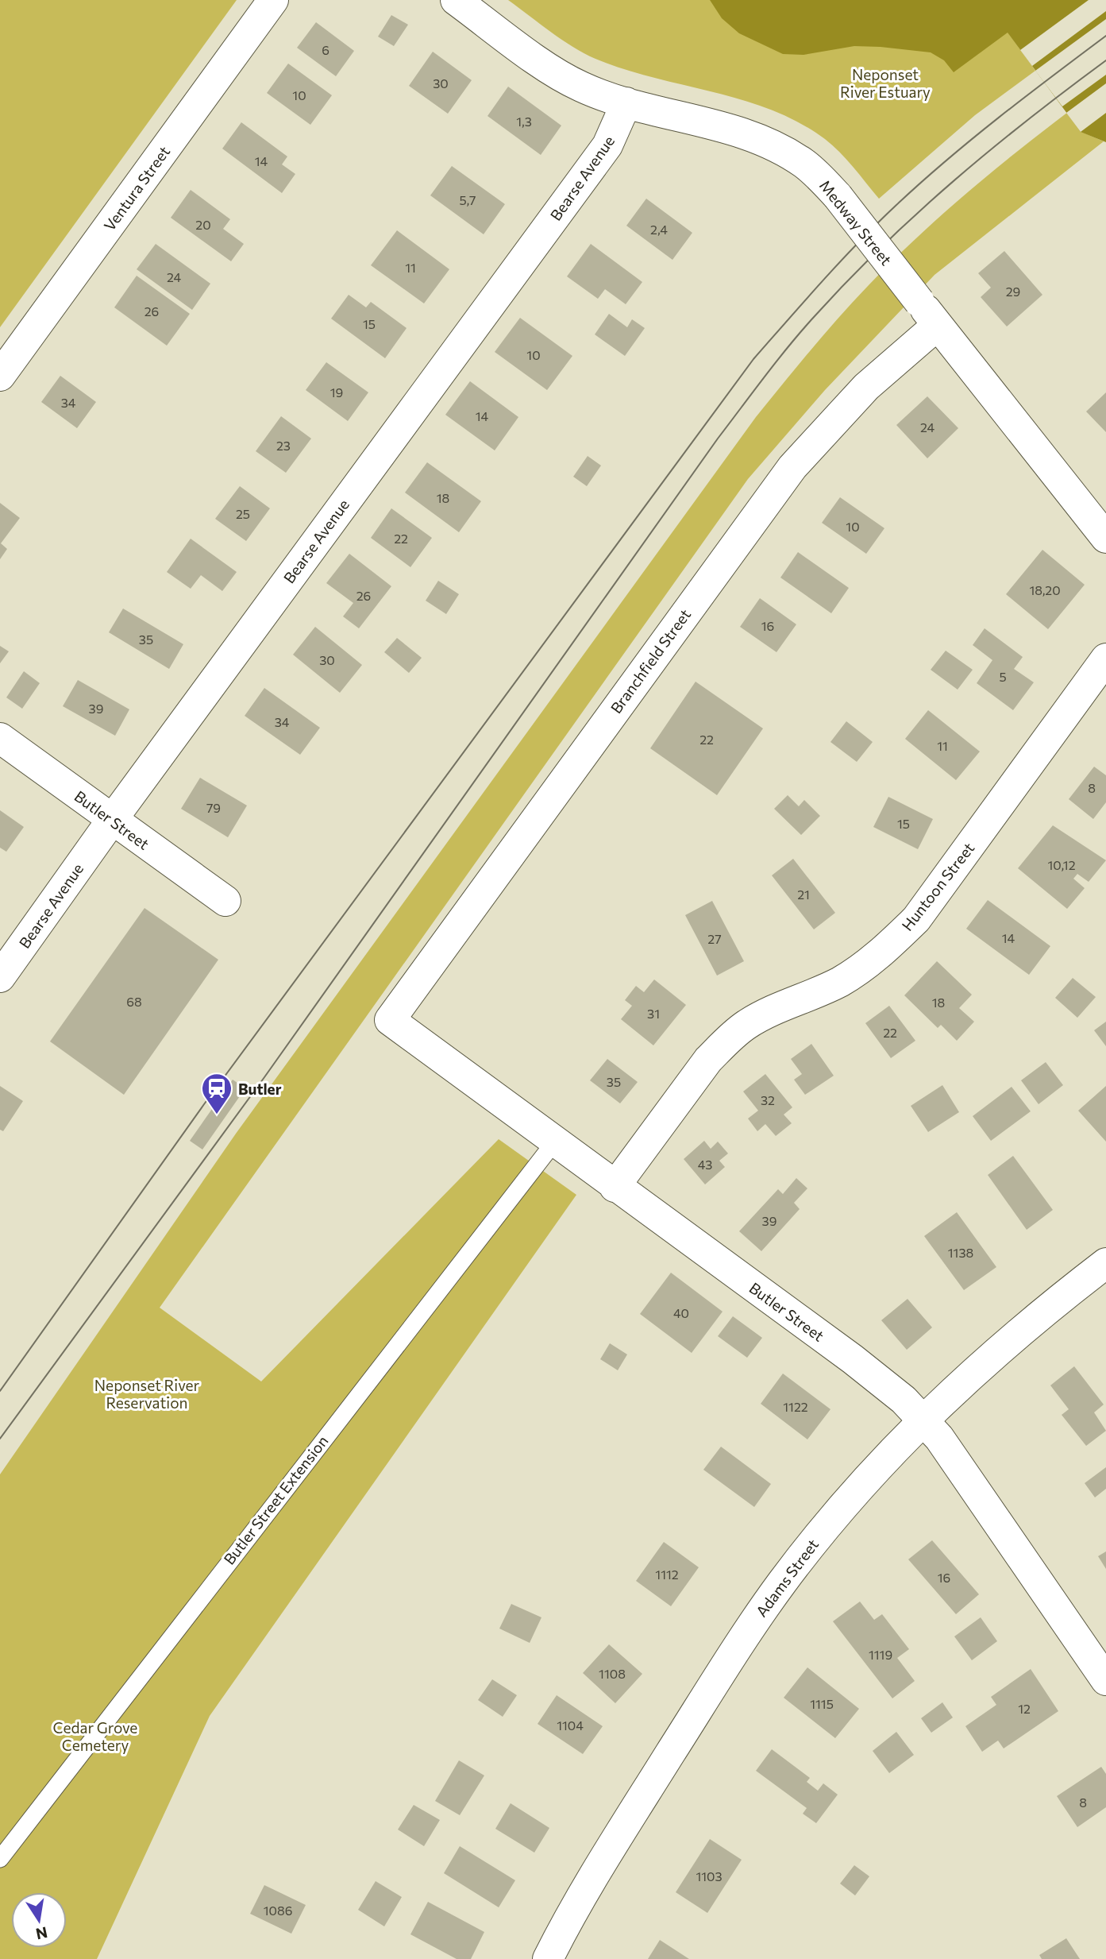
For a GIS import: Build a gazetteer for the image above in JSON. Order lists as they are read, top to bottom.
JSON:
{
  "streets": {
    "street": [
      "Bearse Avenue",
      "Ventura Street",
      "Medway Street",
      "Branchfield Street",
      "Butler Street",
      "Huntoon Street",
      "Adams Street"
    ],
    "lane": ["Butler Street Extension"]
  },
  "crossings": [
    ["Bearse Avenue", "Medway Street"],
    ["Bearse Avenue", "Butler Street"],
    ["Medway Street", "Branchfield Street"],
    ["Branchfield Street", "Butler Street"],
    ["Butler Street", "Huntoon Street"],
    ["Butler Street", "Butler Street Extension"],
    ["Butler Street", "Adams Street"]
  ],
  "parks": ["Neponset River Estuary", "Neponset River Reservation", "Cedar Grove Cemetery"],
  "places": {
    "station": ["Butler"]
  },
  "house_numbers": [
    "6",
    "30",
    "10",
    "1,3",
    "14",
    "5,7",
    "20",
    "2,4",
    "11",
    "24",
    "29",
    "26",
    "15",
    "10",
    "19",
    "34",
    "14",
    "24",
    "23",
    "18",
    "25",
    "10",
    "22",
    "18,20",
    "26",
    "16",
    "35",
    "30",
    "5",
    "39",
    "34",
    "22",
    "11",
    "8",
    "79",
    "15",
    "10,12",
    "21",
    "14",
    "27",
    "68",
    "18",
    "31",
    "22",
    "35",
    "32",
    "43",
    "39",
    "1138",
    "40",
    "1122",
    "1112",
    "16",
    "1119",
    "1108",
    "1115",
    "12",
    "1104",
    "8",
    "1103",
    "1086"
  ],
  "north": "bottom"
}
